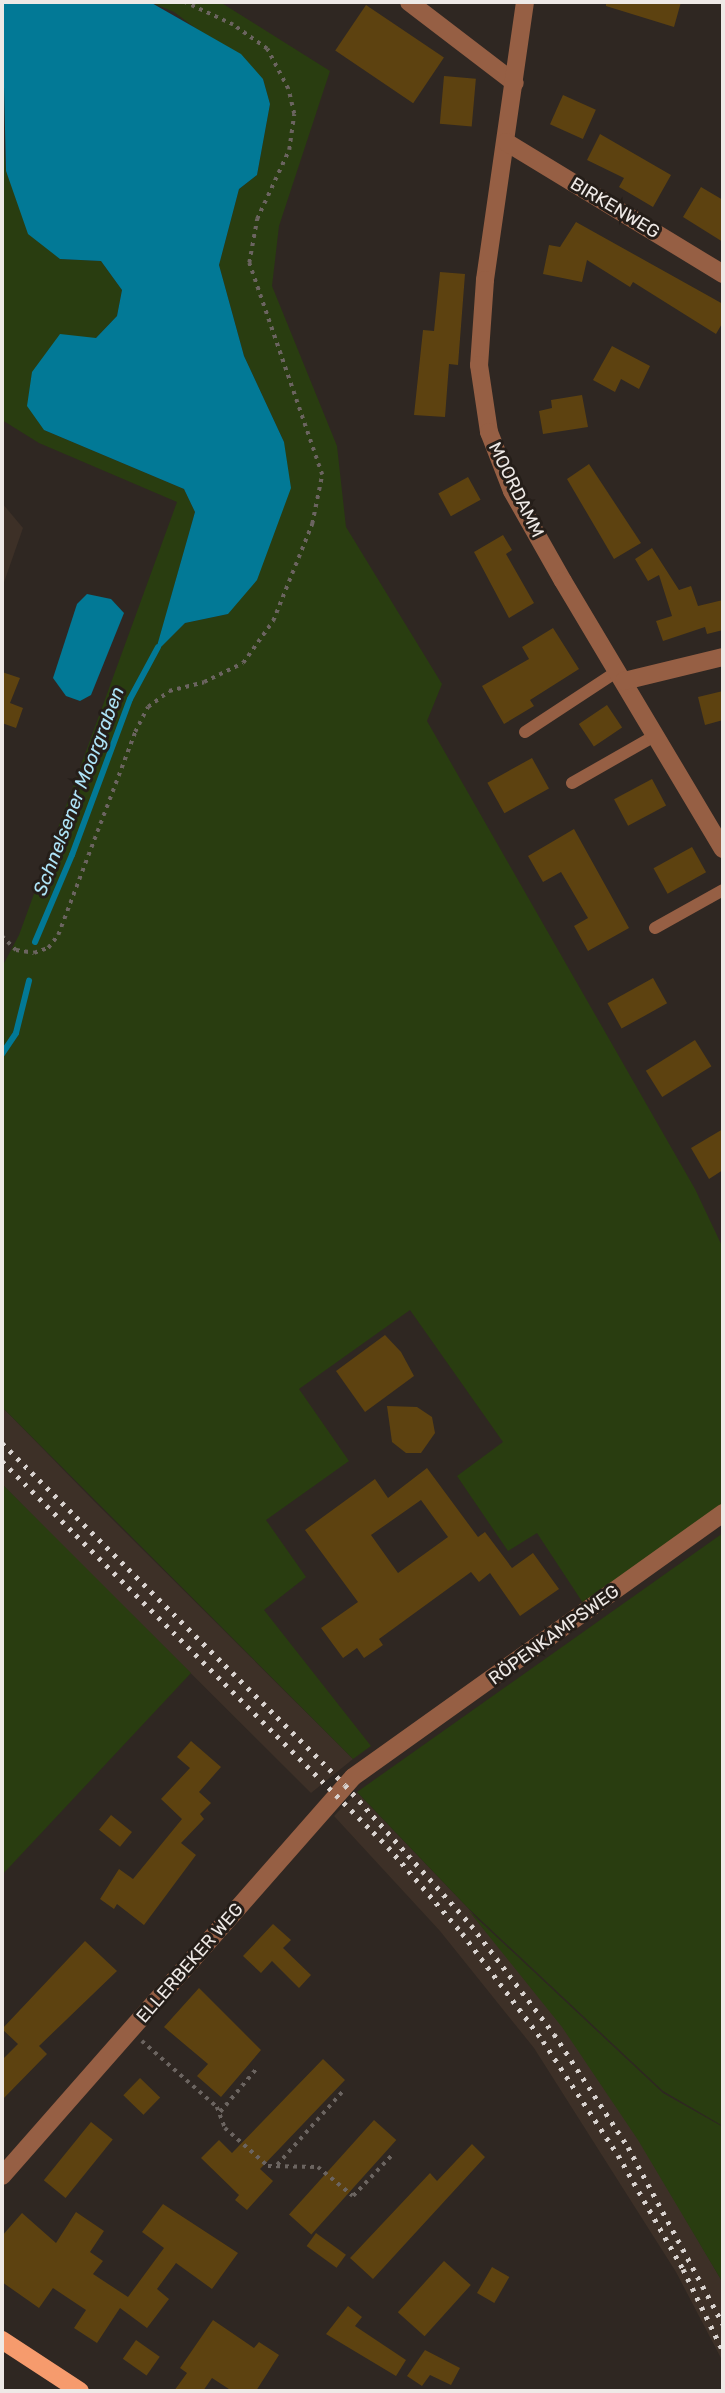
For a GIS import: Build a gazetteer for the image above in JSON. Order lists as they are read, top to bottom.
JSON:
{
  "streets": {
    "street": [
      "BIRKENWEG",
      "MOORDAMM",
      "RÖPENKAMPSWEG",
      "ELLERBEKER WEG"
    ]
  },
  "crossings": [
    ["BIRKENWEG", "MOORDAMM"],
    ["RÖPENKAMPSWEG", "ELLERBEKER WEG"]
  ],
  "water": ["Schnelsener Moorgraben"]
}
